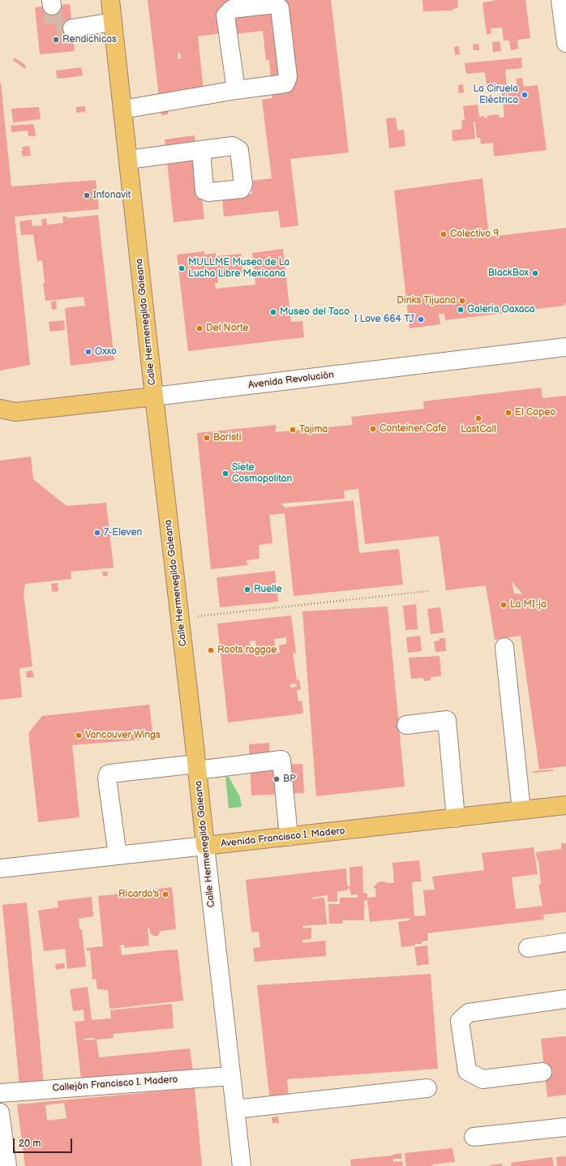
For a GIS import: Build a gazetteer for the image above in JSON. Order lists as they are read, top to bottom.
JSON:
{
  "streets": {
    "main road": ["Calle Hermenegildo Galeana", "Avenida Revolución", "Avenida Francisco I. Madero"],
    "street": ["Callejón Francisco I. Madero"]
  },
  "crossings": [
    ["Calle Hermenegildo Galeana", "Avenida Revolución"],
    ["Calle Hermenegildo Galeana", "Avenida Francisco I. Madero"],
    ["Calle Hermenegildo Galeana", "Callejón Francisco I. Madero"]
  ],
  "places": [
    "Rendichicas",
    "La Ciruela Eléctrica",
    "Infonavit",
    "Colectivo 9",
    "MULLME Museo de La Lucha Libre Mexicana",
    "BlackBox",
    "Dinks Tijuana",
    "Galeria Oaxaca",
    "Museo del Taco",
    "I Love 664 TJ",
    "Del Norte",
    "Oxxo",
    "El Copeo",
    "LastCall",
    "Conteiner Cafe",
    "Tajima",
    "Baristi",
    "Siete Cosmopolitan",
    "7-Eleven",
    "Ruelle",
    "La MI-ja",
    "Roots raggae",
    "Vancouver Wings",
    "BP",
    "Ricardo's"
  ],
  "scale_bar": "20 m"
}
